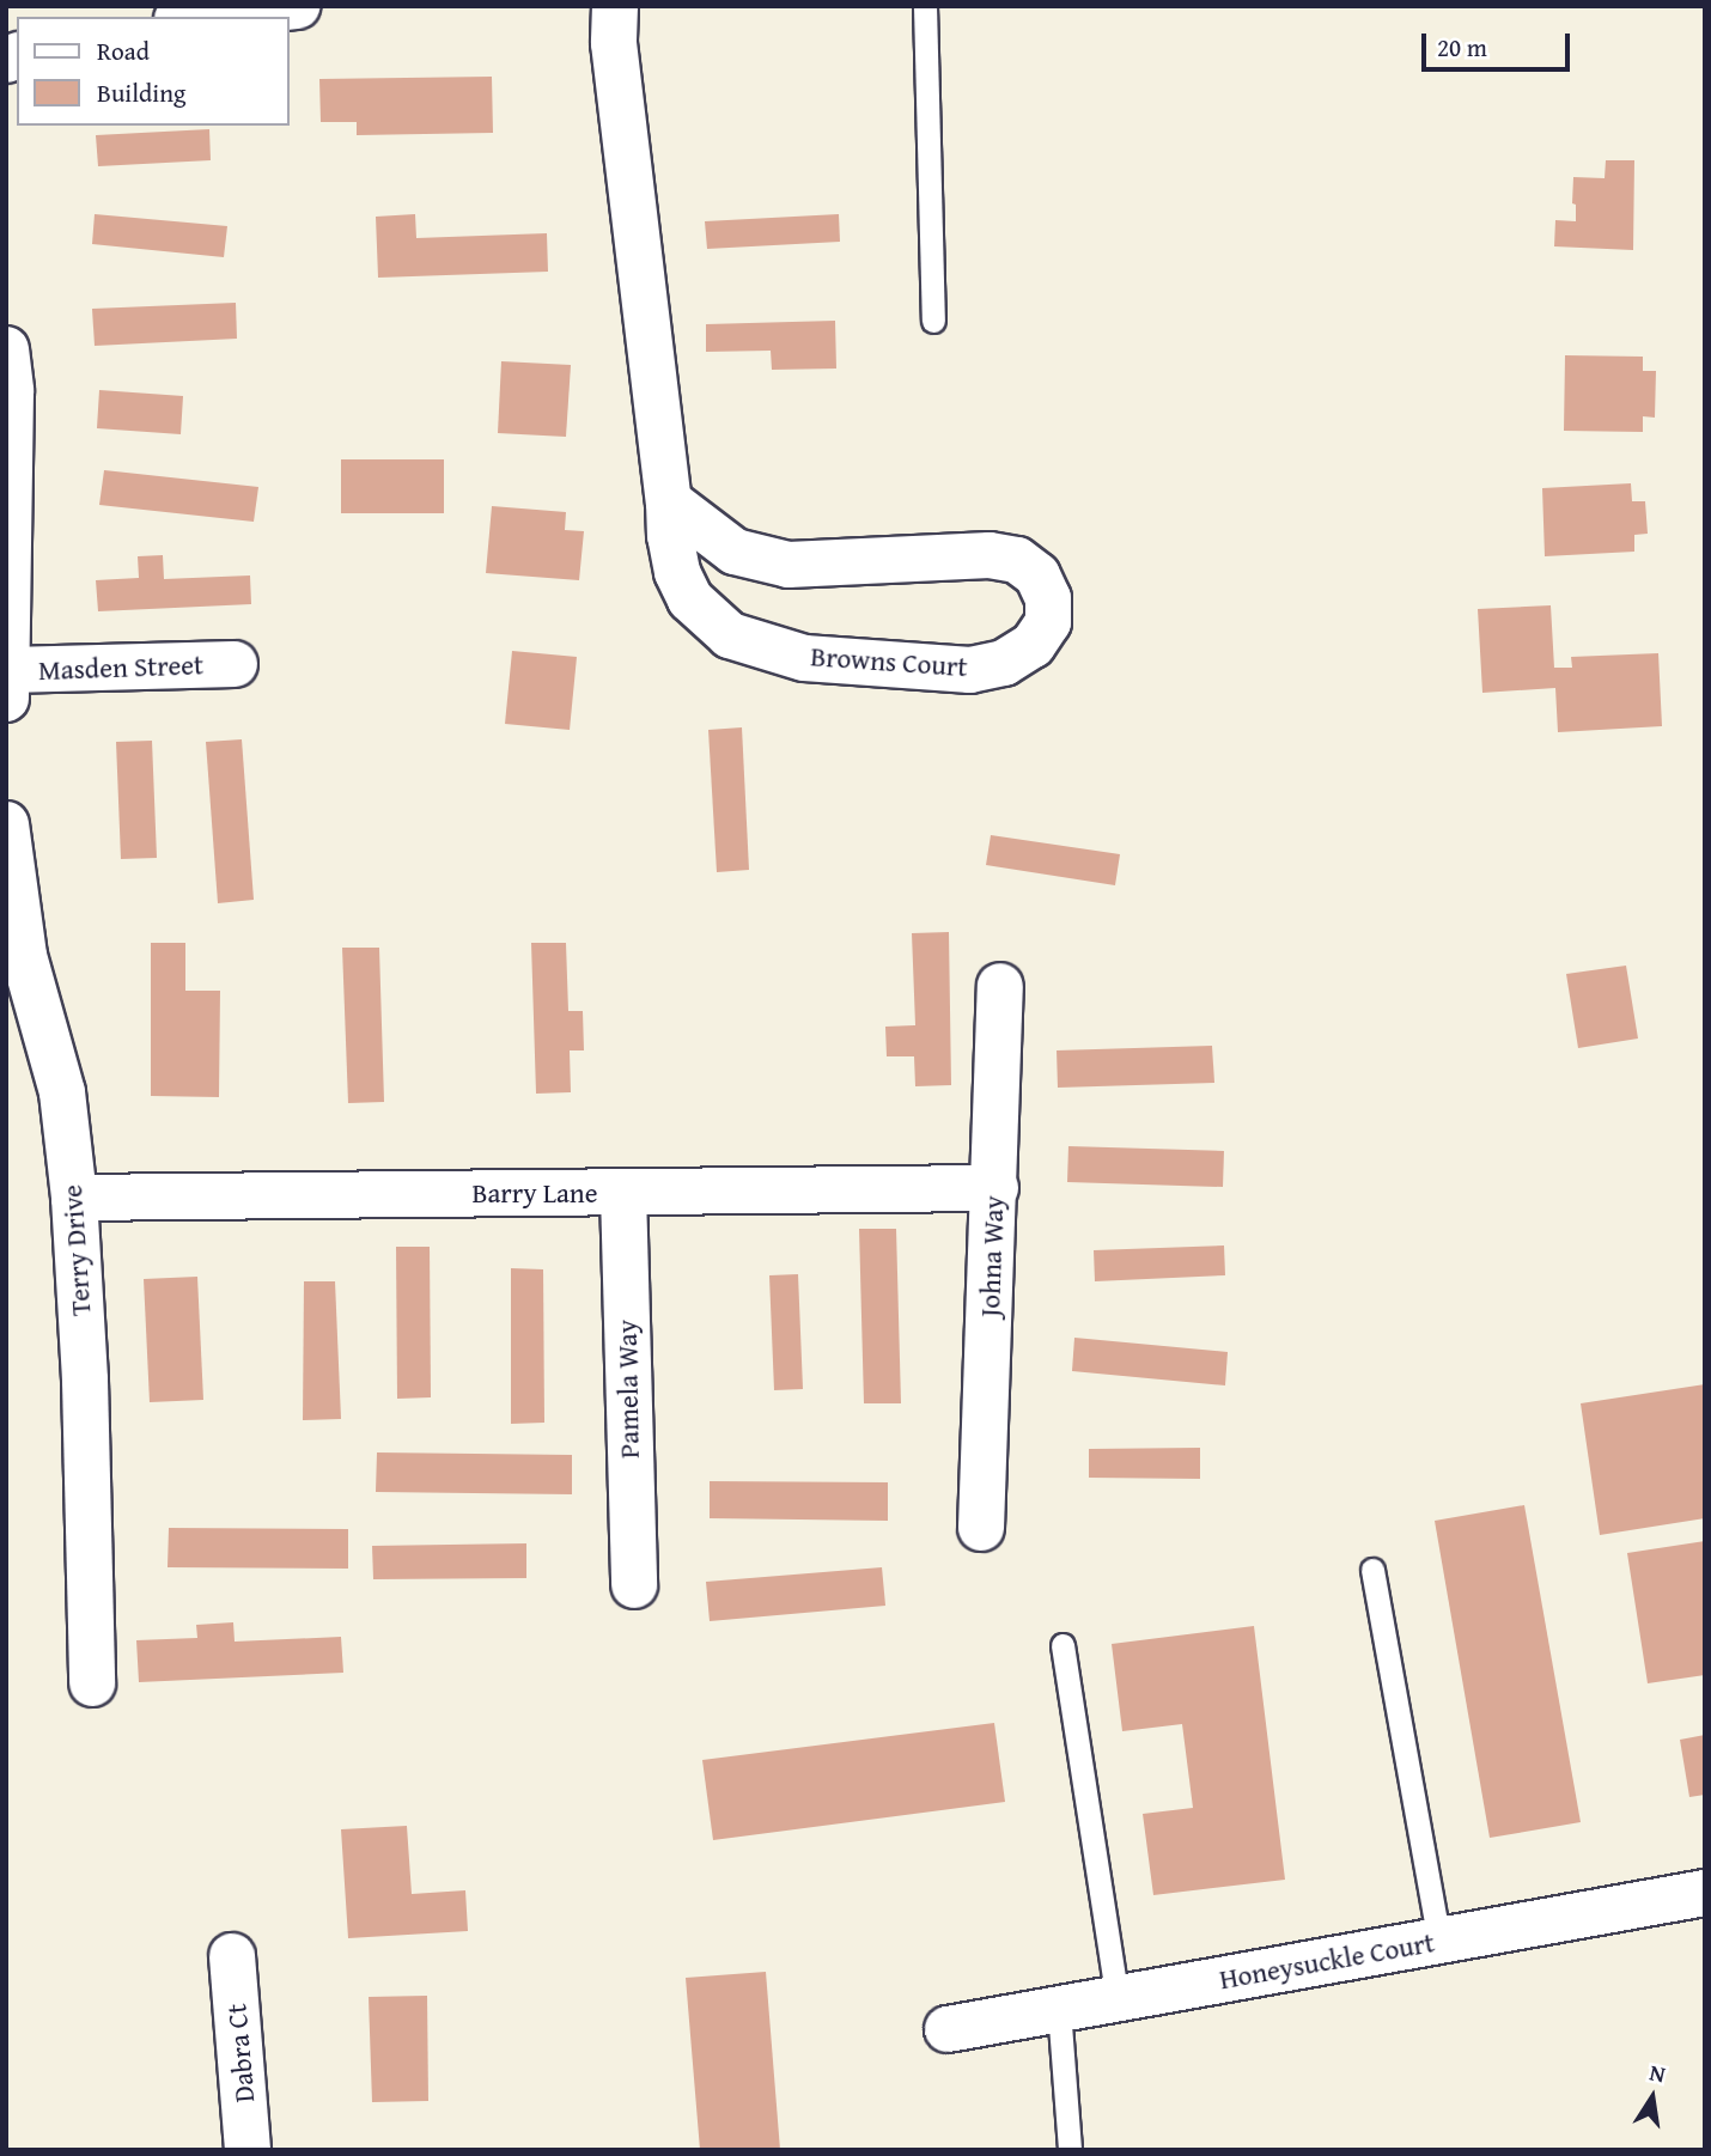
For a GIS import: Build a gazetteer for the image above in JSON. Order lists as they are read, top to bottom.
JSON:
{
  "streets": {
    "street": [
      "Browns Court",
      "Masden Street",
      "Barry Lane",
      "Terry Drive",
      "Johna Way",
      "Pamela Way",
      "Honeysuckle Court",
      "Dabra Ct"
    ]
  },
  "crossings": [
    ["Barry Lane", "Terry Drive"],
    ["Barry Lane", "Johna Way"],
    ["Barry Lane", "Pamela Way"]
  ],
  "legend": ["Road", "Building"],
  "scale_bar": "20 m",
  "north": "top"
}
